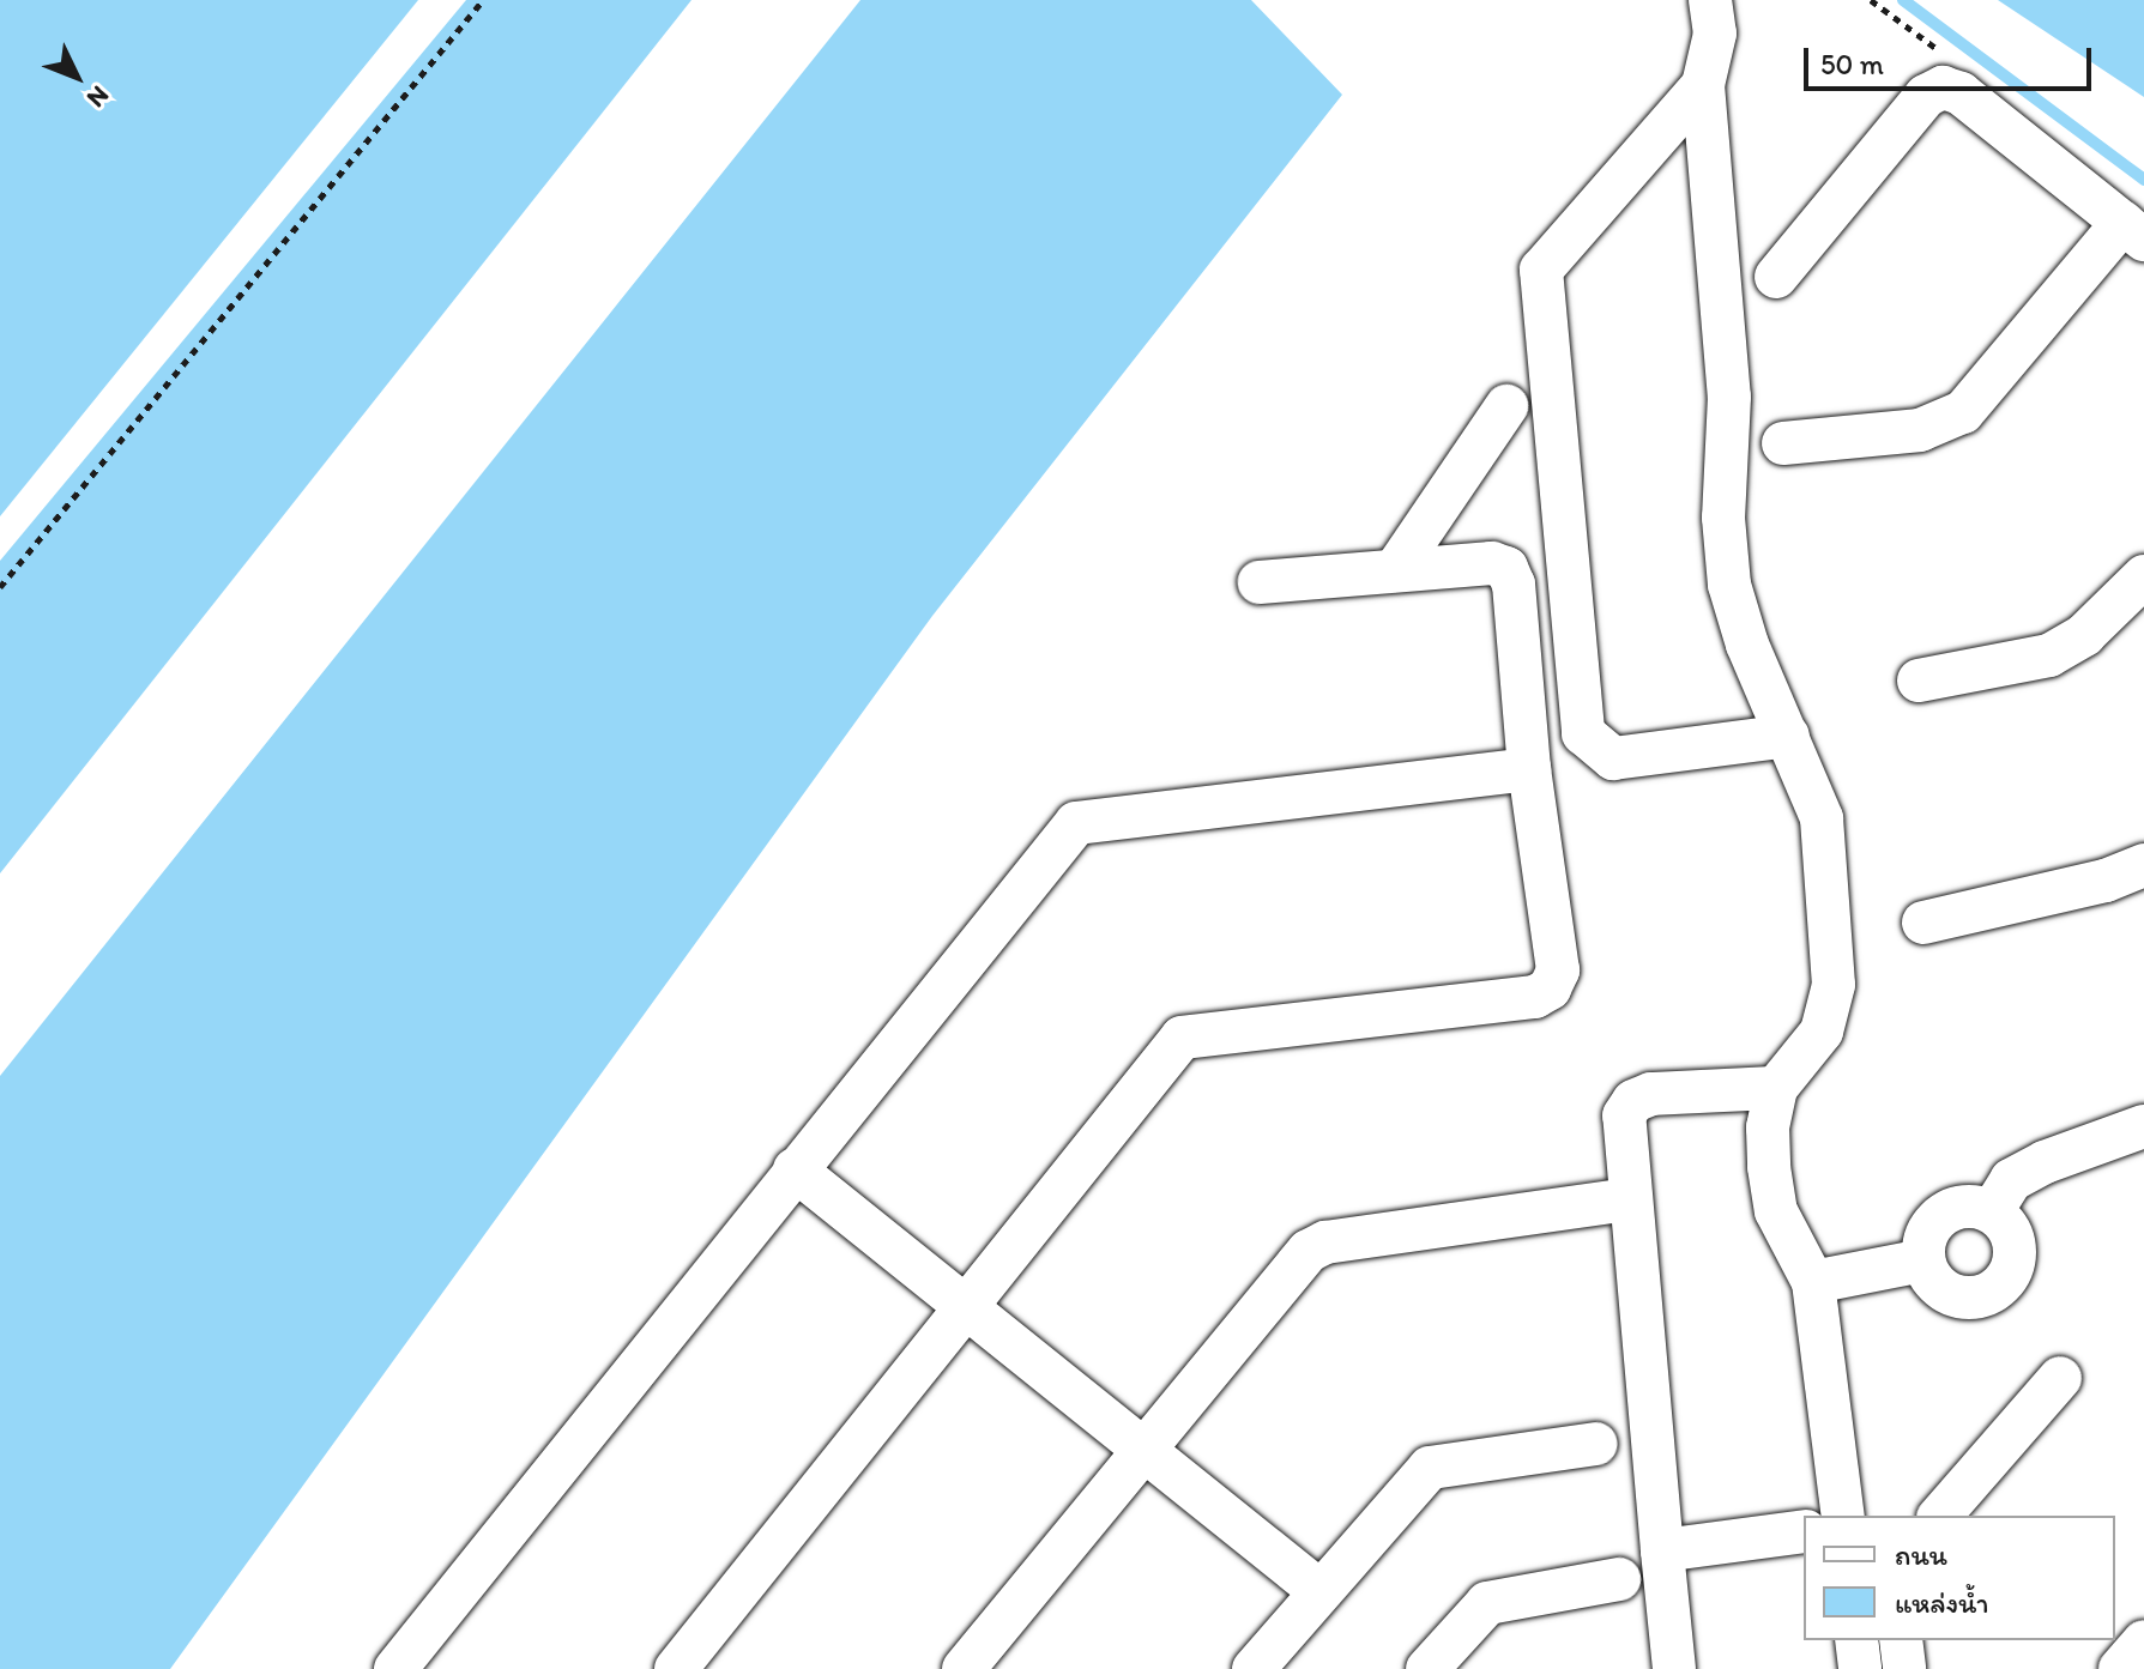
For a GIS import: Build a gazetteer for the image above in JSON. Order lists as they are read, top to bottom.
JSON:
{
  "legend": ["ถนน", "แหล่งน้ำ"],
  "scale_bar": "50 m",
  "north": "bottom right"
}
